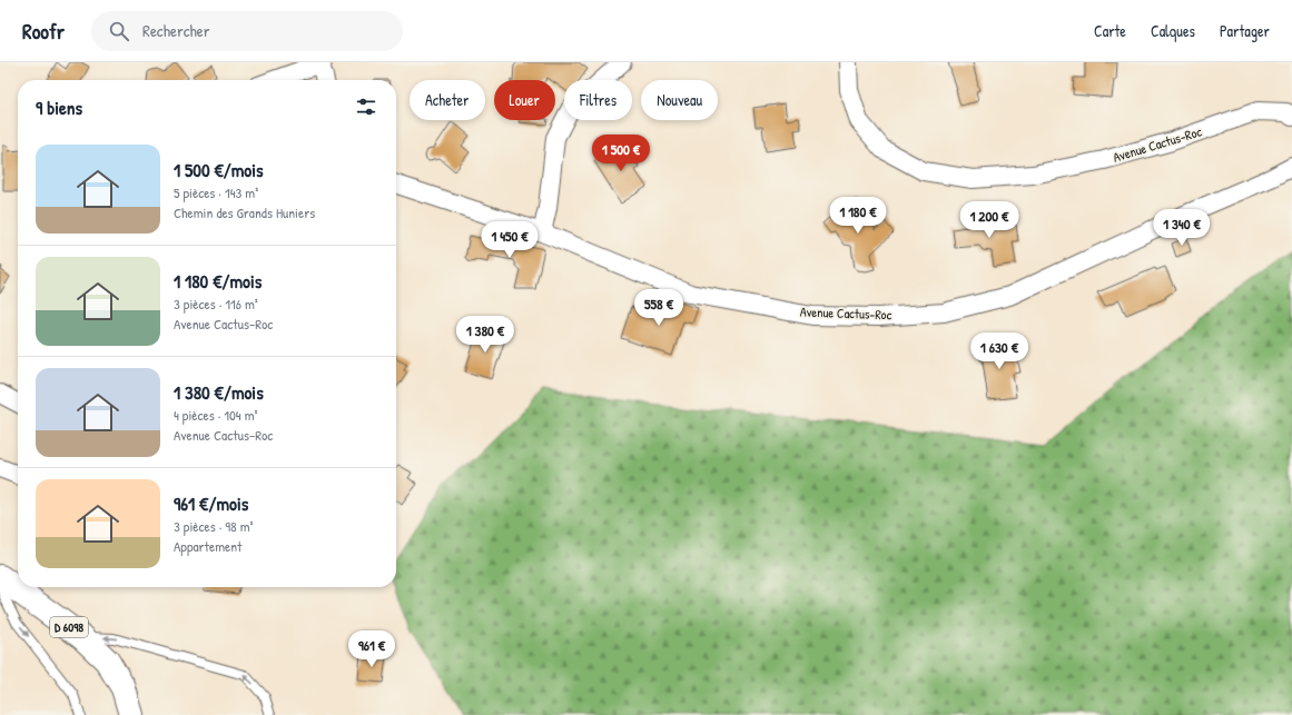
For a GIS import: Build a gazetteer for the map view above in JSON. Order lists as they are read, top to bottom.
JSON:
{
  "streets": {
    "main road": ["D 6098"],
    "street": ["Avenue Cactus-Roc"]
  },
  "page": {
    "header": "Roofr",
    "search": "Rechercher",
    "nav": ["Carte", "Calques", "Partager"],
    "chip": [
      "Acheter",
      "Louer",
      "Filtres",
      "Nouveau"
    ],
    "heading": "9 biens",
    "list": [
      {
        "name": "1 500 €/mois",
        "note": "5 pièces · 143 m² · Chemin des Grands Huniers"
      },
      {
        "name": "1 180 €/mois",
        "note": "3 pièces · 116 m² · Avenue Cactus-Roc"
      },
      {
        "name": "1 380 €/mois",
        "note": "4 pièces · 104 m² · Avenue Cactus-Roc"
      },
      {
        "name": "961 €/mois",
        "note": "3 pièces · 98 m² · Appartement"
      }
    ],
    "price": [
      "1 500 €",
      "1 180 €",
      "1 200 €",
      "1 340 €",
      "1 450 €",
      "558 €",
      "1 380 €",
      "1 630 €",
      "961 €"
    ]
  }
}
